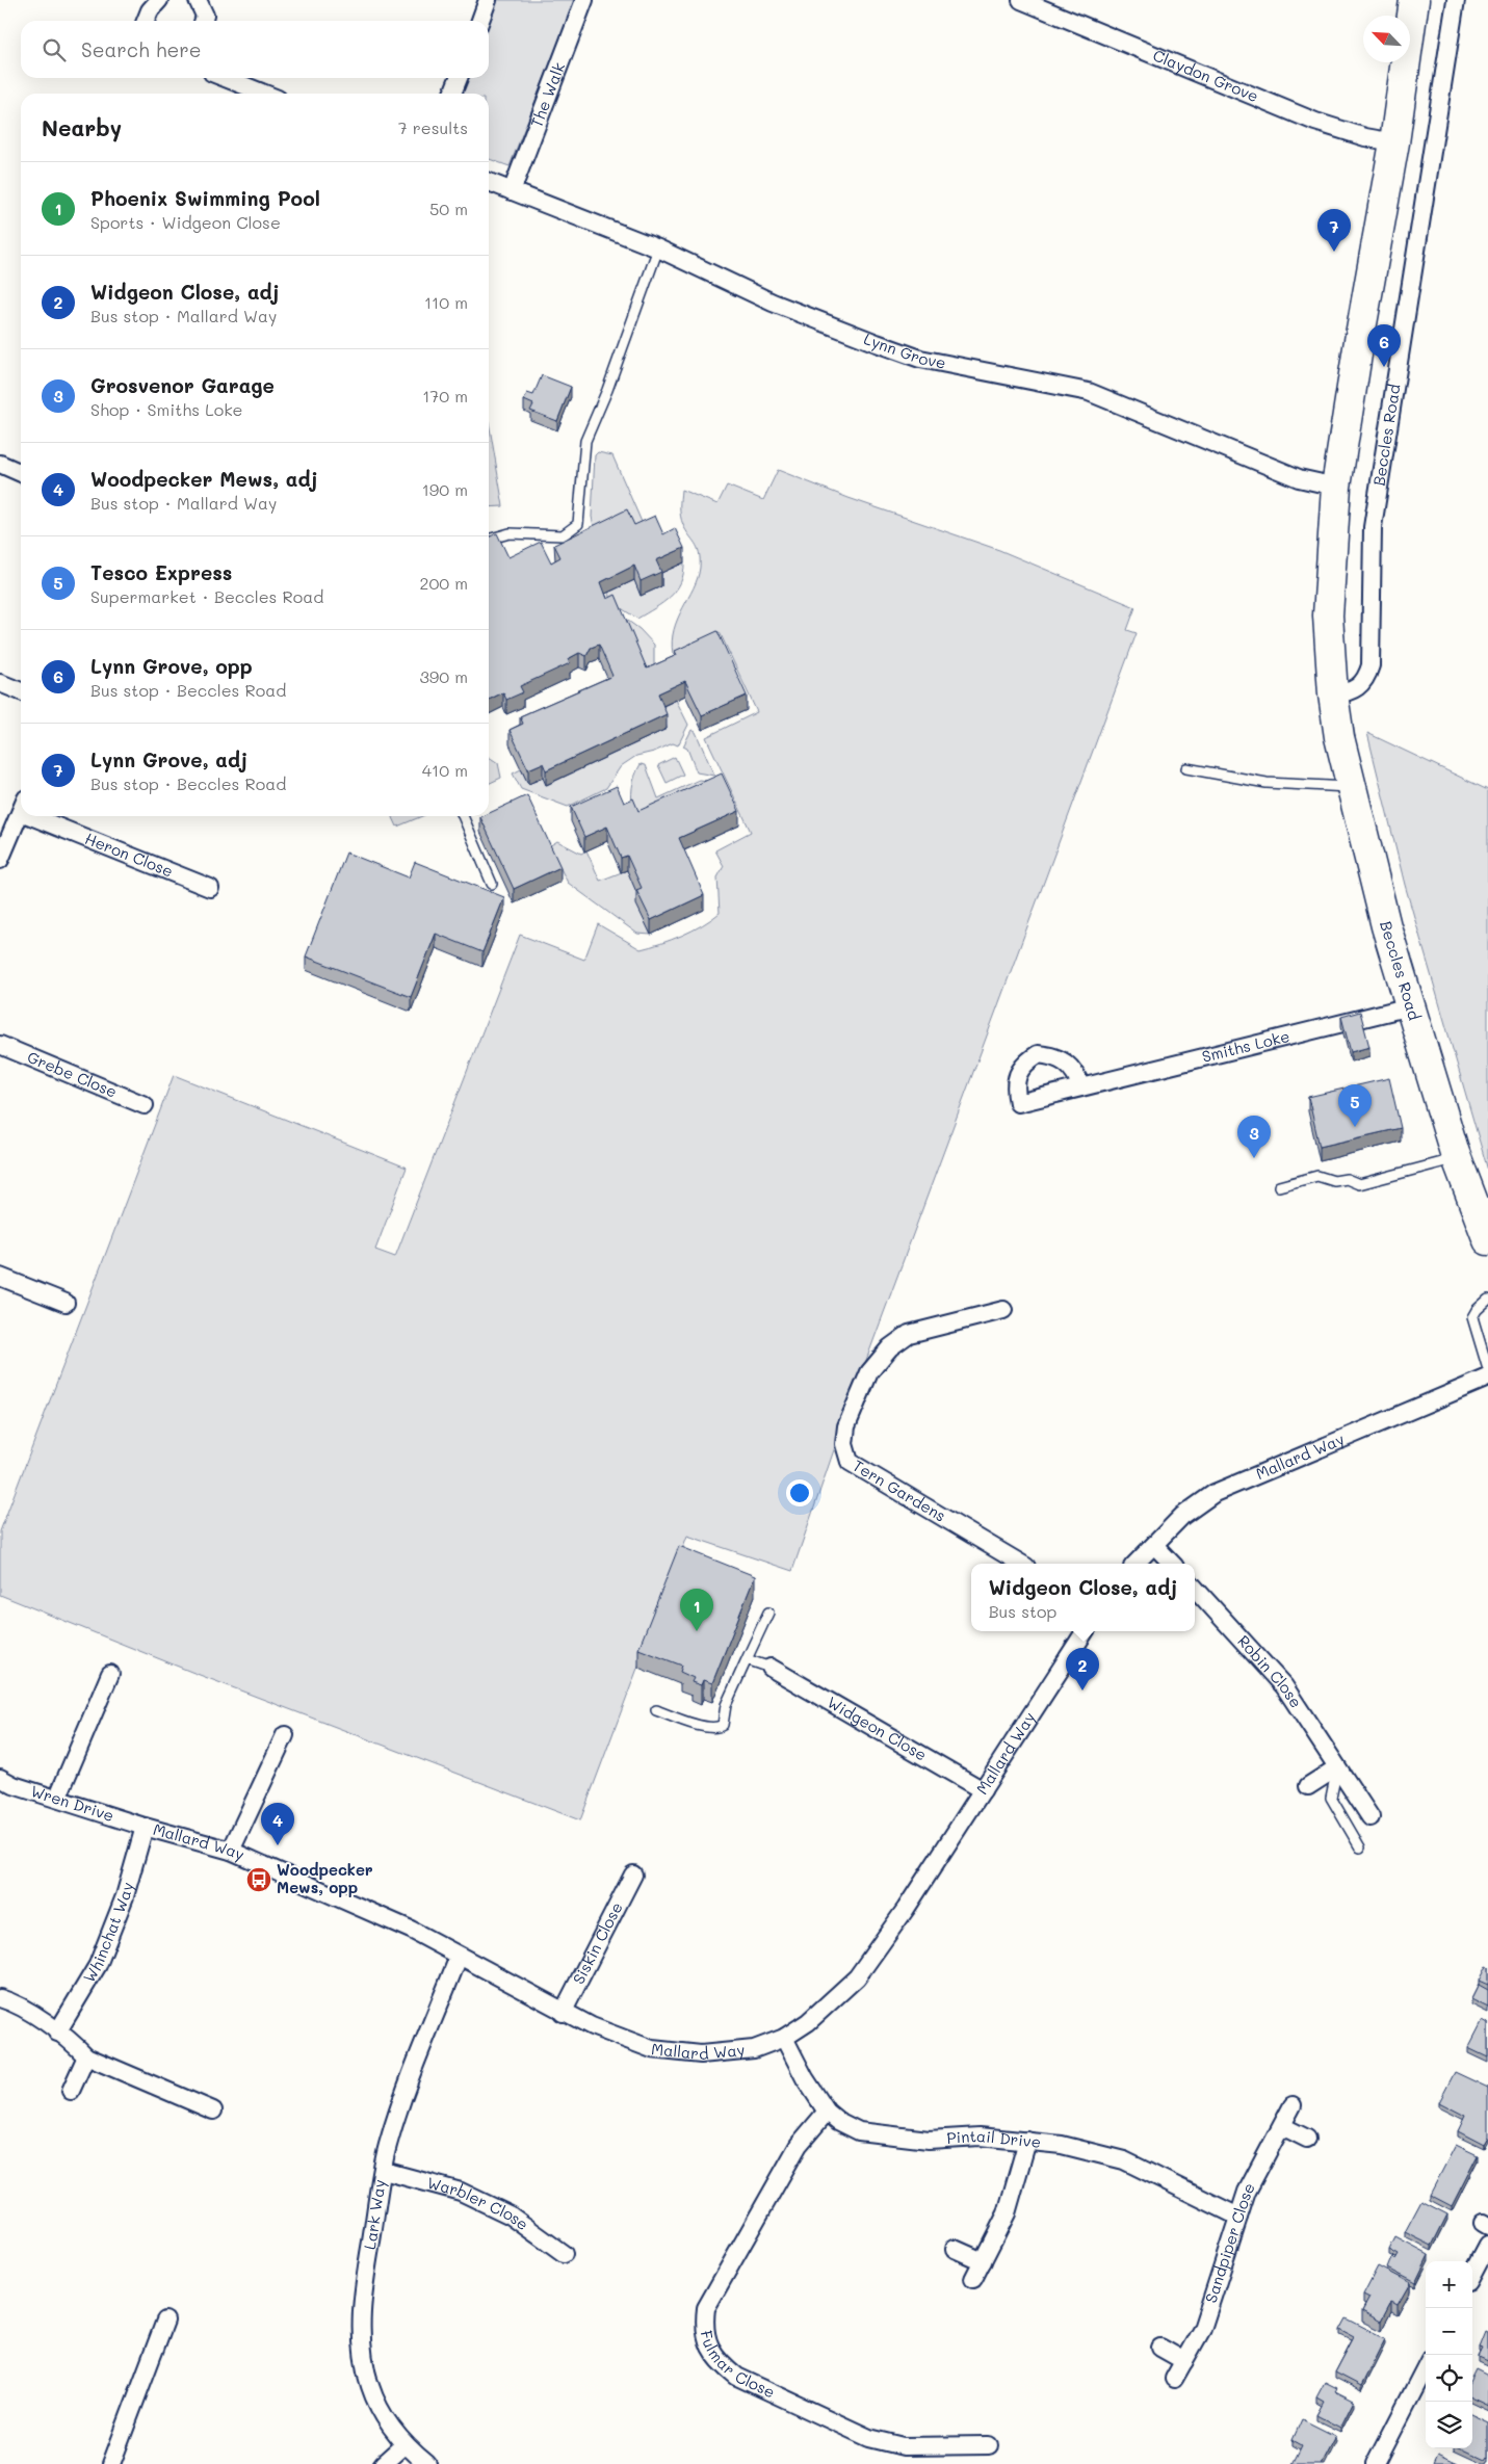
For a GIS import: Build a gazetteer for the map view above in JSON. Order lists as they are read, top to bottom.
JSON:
{
  "streets": {
    "highway": ["Beccles Road"],
    "street": [
      "Claydon Grove",
      "The Walk",
      "Lynn Grove",
      "Heron Close",
      "Smiths Loke",
      "Grebe Close",
      "Mallard Way",
      "Tern Gardens",
      "Robin Close",
      "Widgeon Close",
      "Wren Drive",
      "Whinchat Way",
      "Siskin Close",
      "Pintail Drive",
      "Warbler Close",
      "Lark Way",
      "Sandpiper Close",
      "Fulmar Close"
    ]
  },
  "crossings": [
    ["Claydon Grove", "Beccles Road"],
    ["The Walk", "Lynn Grove"],
    ["Lynn Grove", "Beccles Road"],
    ["Beccles Road", "Smiths Loke"],
    ["Mallard Way", "Widgeon Close"],
    ["Mallard Way", "Wren Drive"],
    ["Mallard Way", "Whinchat Way"],
    ["Mallard Way", "Siskin Close"],
    ["Mallard Way", "Pintail Drive"],
    ["Mallard Way", "Lark Way"],
    ["Wren Drive", "Whinchat Way"],
    ["Pintail Drive", "Sandpiper Close"],
    ["Pintail Drive", "Fulmar Close"],
    ["Warbler Close", "Lark Way"]
  ],
  "places": {
    "bus stop": ["Woodpecker Mews, opp"]
  },
  "north": "top left",
  "page": {
    "search": "Search here",
    "heading": ["Nearby", "7 results"],
    "list": [
      {
        "mark": "1",
        "name": "Phoenix Swimming Pool",
        "note": "Sports · Widgeon Close",
        "value": "50 m"
      },
      {
        "mark": "2",
        "name": "Widgeon Close, adj",
        "note": "Bus stop · Mallard Way",
        "value": "110 m"
      },
      {
        "mark": "3",
        "name": "Grosvenor Garage",
        "note": "Shop · Smiths Loke",
        "value": "170 m"
      },
      {
        "mark": "4",
        "name": "Woodpecker Mews, adj",
        "note": "Bus stop · Mallard Way",
        "value": "190 m"
      },
      {
        "mark": "5",
        "name": "Tesco Express",
        "note": "Supermarket · Beccles Road",
        "value": "200 m"
      },
      {
        "mark": "6",
        "name": "Lynn Grove, opp",
        "note": "Bus stop · Beccles Road",
        "value": "390 m"
      },
      {
        "mark": "7",
        "name": "Lynn Grove, adj",
        "note": "Bus stop · Beccles Road",
        "value": "410 m"
      }
    ],
    "pins": [
      "7",
      "6",
      "5",
      "3",
      "1",
      "2",
      "4"
    ],
    "popup": ["Widgeon Close, adj", "Bus stop"],
    "map_buttons": ["+", "−"]
  }
}
